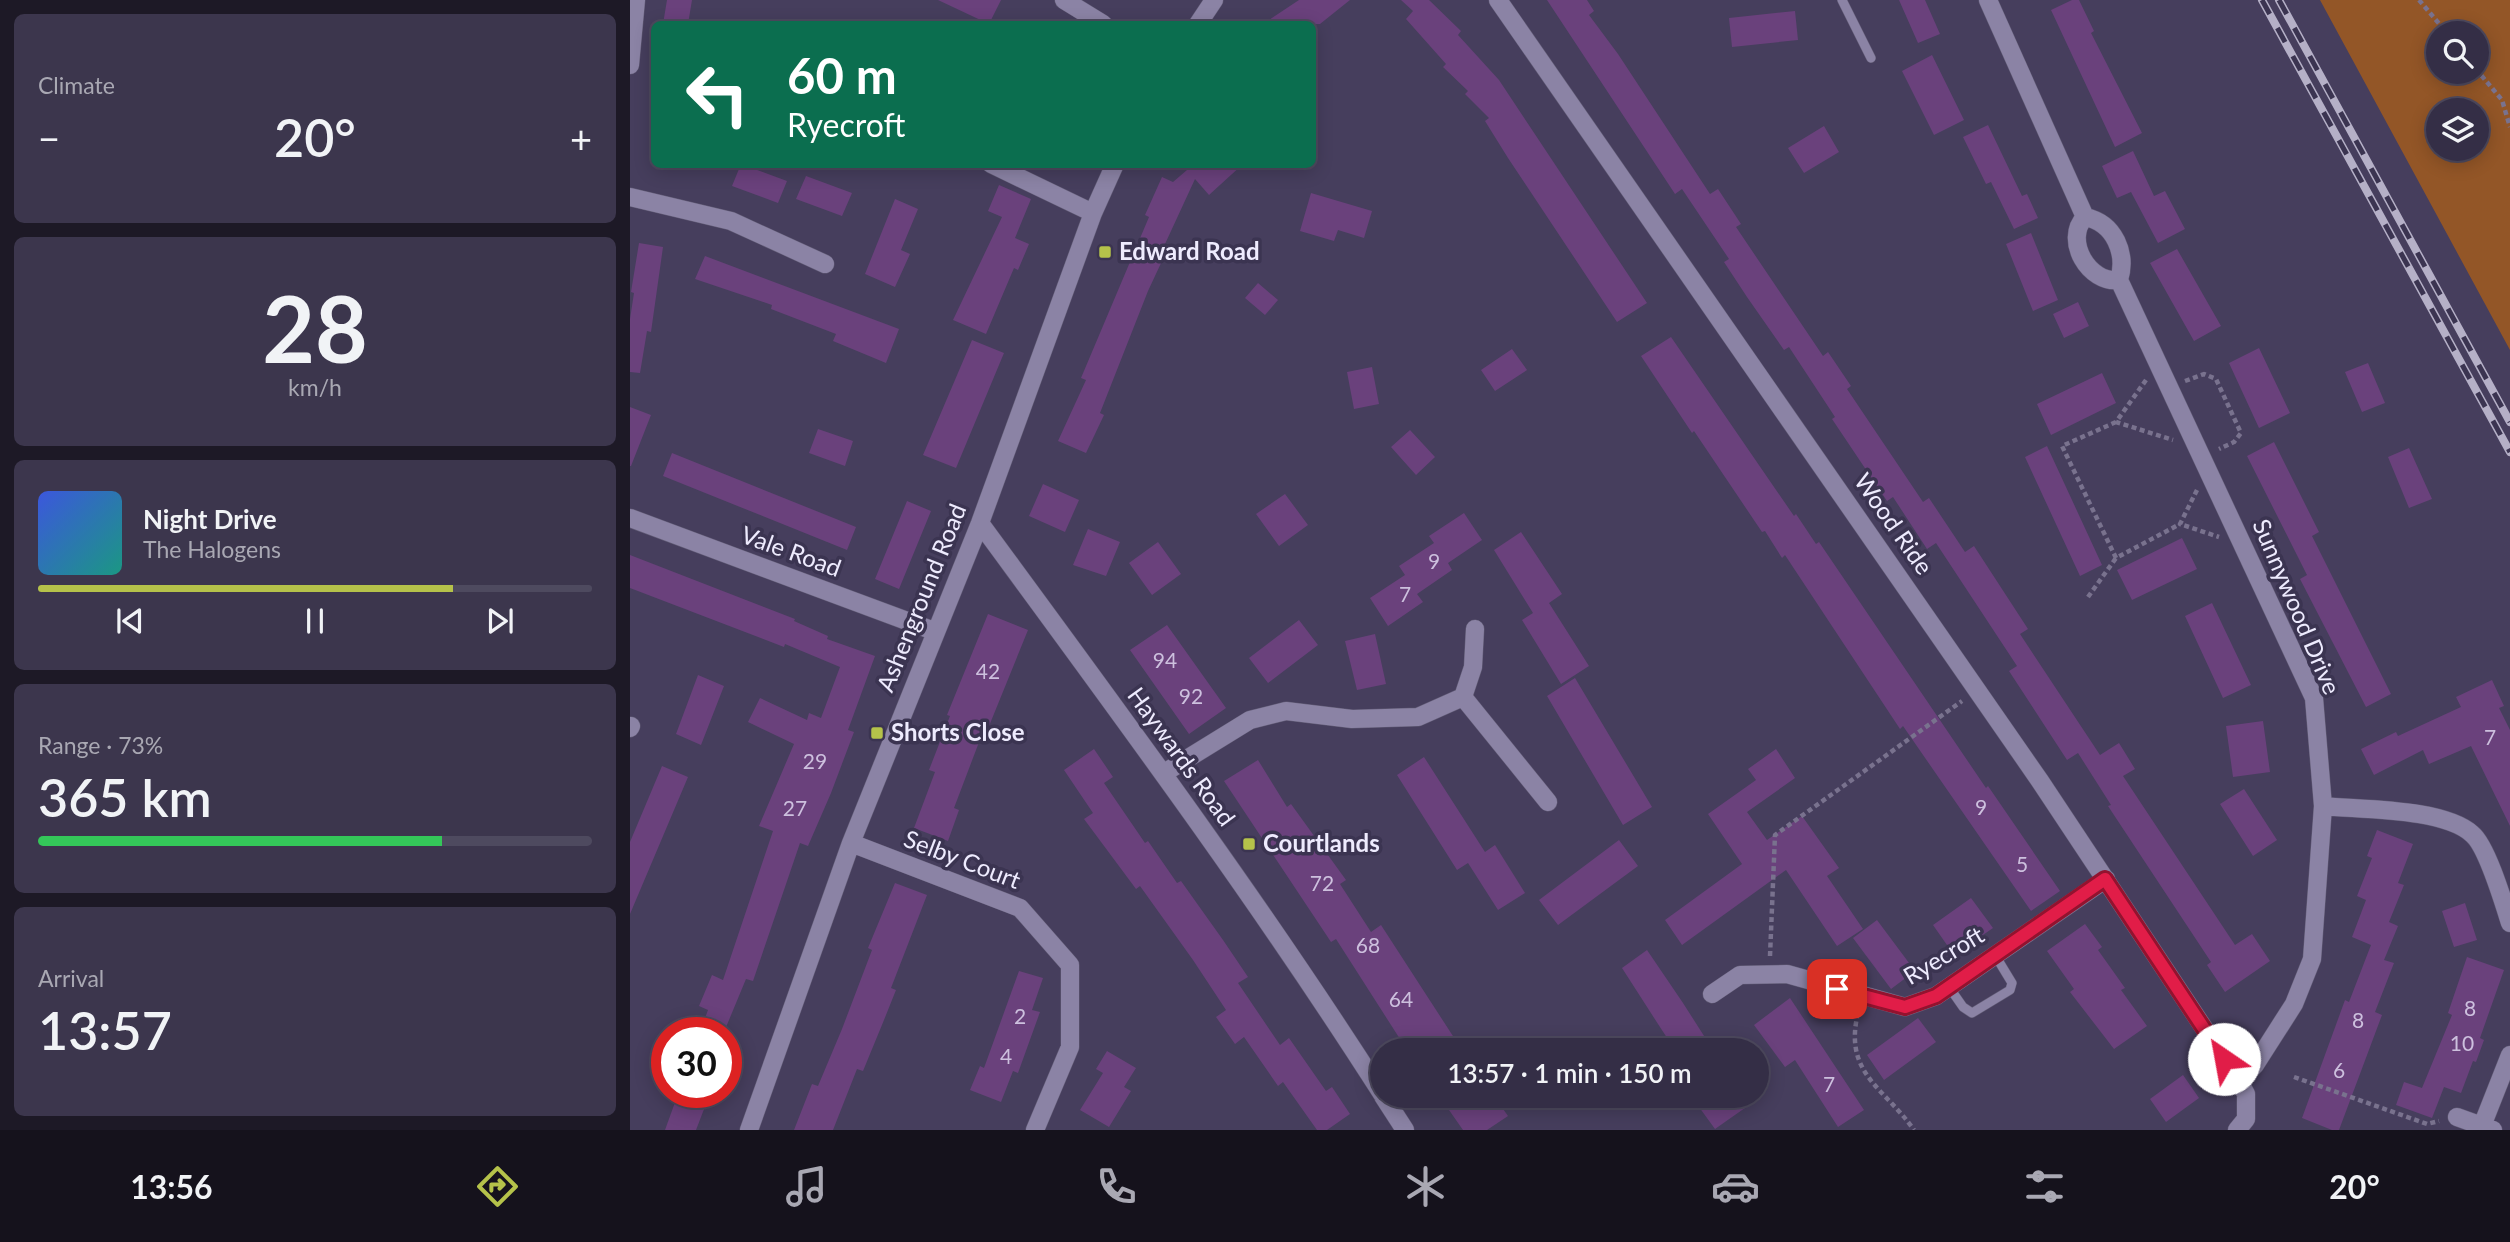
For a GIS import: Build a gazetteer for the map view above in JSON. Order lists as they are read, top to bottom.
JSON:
{
  "streets": {
    "street": [
      "Wood Ride",
      "Vale Road",
      "Ashenground Road",
      "Sunnywood Drive",
      "Haywards Road",
      "Selby Court",
      "Ryecroft"
    ]
  },
  "crossings": [
    ["Wood Ride", "Sunnywood Drive"],
    ["Wood Ride", "Ryecroft"],
    ["Vale Road", "Ashenground Road"],
    ["Ashenground Road", "Haywards Road"],
    ["Ashenground Road", "Selby Court"]
  ],
  "places": {
    "transit": ["Edward Road", "Shorts Close", "Courtlands"]
  },
  "house_numbers": [
    "9",
    "7",
    "94",
    "42",
    "92",
    "7",
    "29",
    "9",
    "27",
    "5",
    "72",
    "68",
    "64",
    "8",
    "2",
    "8",
    "10",
    "4",
    "6",
    "7"
  ],
  "page": {
    "tile": [
      "Climate",
      ["28", "km/h"],
      ["Range · 73%", "365 km"],
      ["Arrival", "13:57"]
    ],
    "turn": ["60 m", "Ryecroft"],
    "heat": ["−", "20°", "+"],
    "song": ["Night Drive", "The Halogens"],
    "limit": "30",
    "trip": "13:57 · 1 min · 150 m",
    "tabs": ["13:56", "20°"]
  }
}
